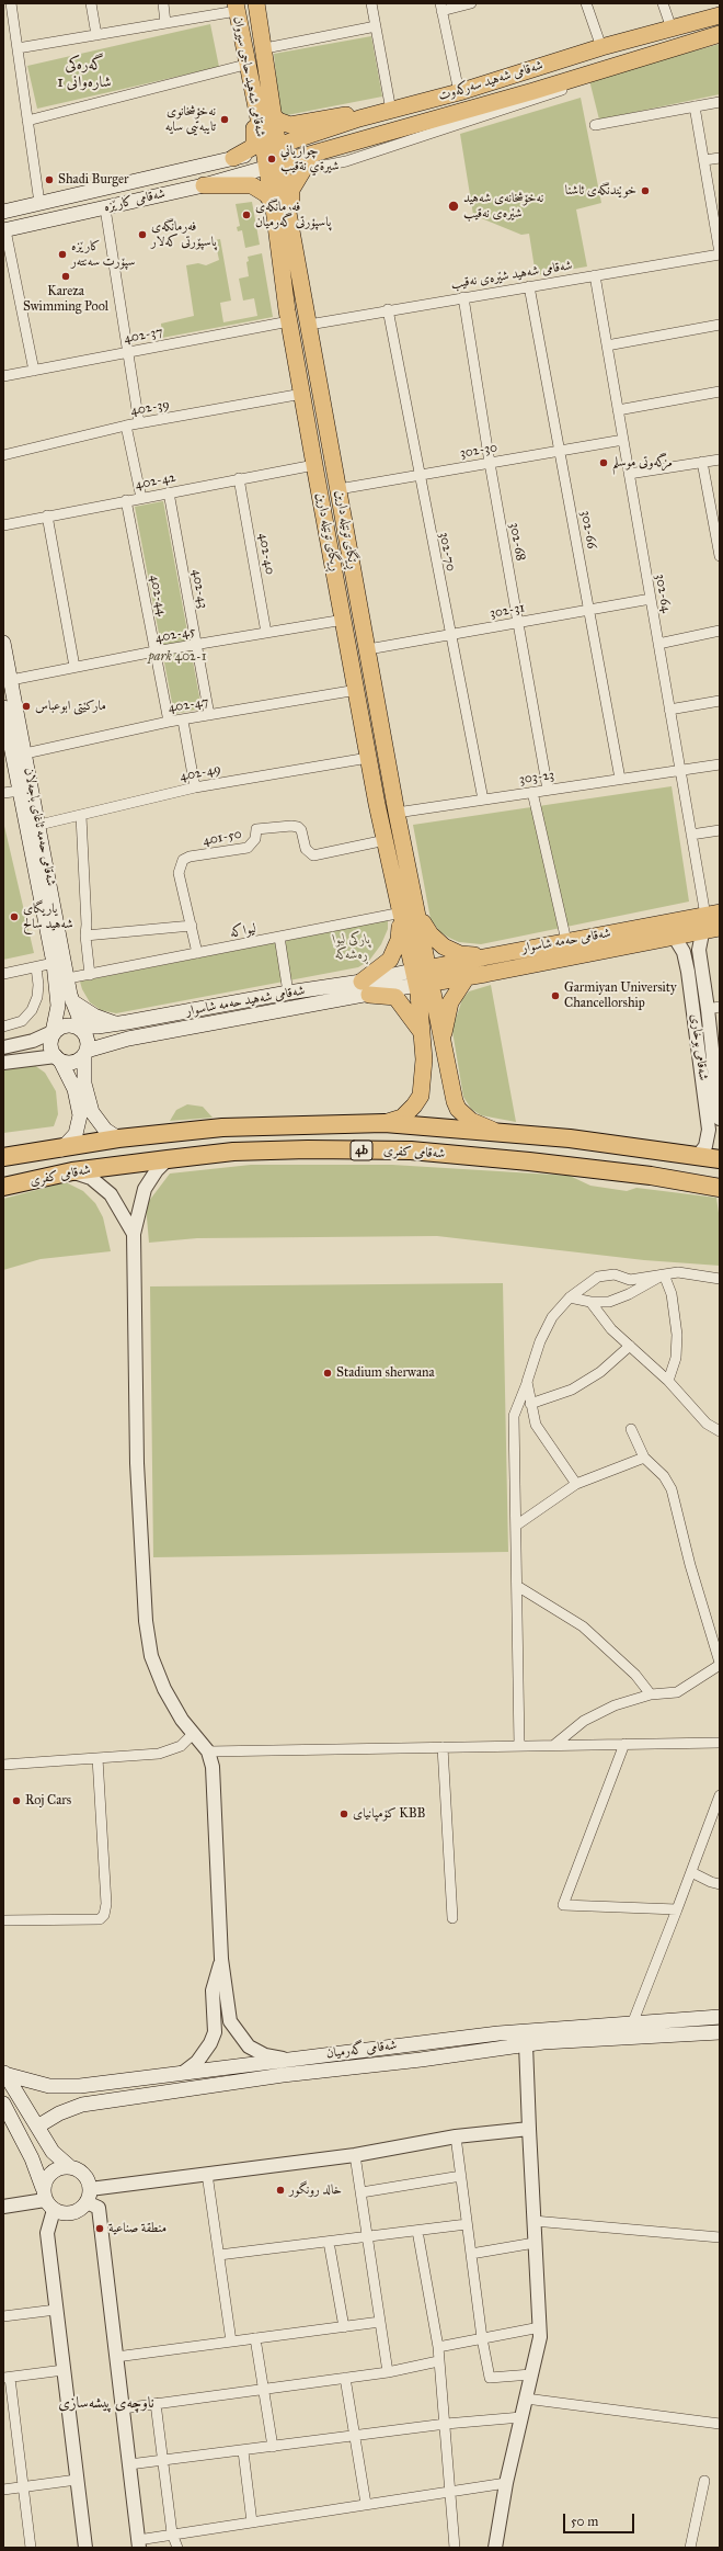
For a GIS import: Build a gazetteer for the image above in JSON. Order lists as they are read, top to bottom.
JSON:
{
  "streets": {
    "highway": ["4b", "شەقامی کفری"],
    "main road": [
      "شەقامی شەهید حاجی سیروان",
      "شەقامی شەهید سەرکەوت",
      "شەقامی کارێزە",
      "ڕێگای تونێلە دارین",
      "ڕیگای تونێلە دارین",
      "شەقامی حەمە ئاغای باجەلان",
      "شەقامی حەمە شاسوار",
      "شەقامی شەهید حەمە شاسوار",
      "شەقامی گەرمیان"
    ],
    "street": [
      "شەقامی شەهید شێرەی نەقیب",
      "402-37",
      "402-39",
      "302-30",
      "402-42",
      "302-66",
      "302-68",
      "302-70",
      "402-40",
      "402-43",
      "302-64",
      "402-44",
      "302-31",
      "402-45",
      "402-47",
      "402-49",
      "303-23",
      "401-50",
      "لیواکە",
      "شەقامی بوخاری"
    ]
  },
  "crossings": [
    ["شەقامی شەهید حاجی سیروان", "شەقامی شەهید سەرکەوت"],
    ["شەقامی شەهید حاجی سیروان", "شەقامی کارێزە"],
    ["شەقامی شەهید حاجی سیروان", "ڕێگای تونێلە دارین"],
    ["شەقامی شەهید سەرکەوت", "شەقامی کارێزە"],
    ["شەقامی شەهید سەرکەوت", "ڕێگای تونێلە دارین"],
    ["شەقامی شەهید سەرکەوت", "ڕیگای تونێلە دارین"],
    ["شەقامی کارێزە", "ڕێگای تونێلە دارین"],
    ["شەقامی کارێزە", "ڕیگای تونێلە دارین"],
    ["شەقامی شەهید شێرەی نەقیب", "ڕێگای تونێلە دارین"],
    ["شەقامی شەهید شێرەی نەقیب", "302-66"],
    ["شەقامی شەهید شێرەی نەقیب", "302-68"],
    ["شەقامی شەهید شێرەی نەقیب", "302-70"],
    ["شەقامی شەهید شێرەی نەقیب", "302-64"],
    ["402-37", "ڕیگای تونێلە دارین"],
    ["402-39", "ڕیگای تونێلە دارین"],
    ["302-30", "ڕێگای تونێلە دارین"],
    ["302-30", "302-66"],
    ["302-30", "302-68"],
    ["302-30", "302-70"],
    ["302-30", "302-64"],
    ["402-42", "ڕیگای تونێلە دارین"],
    ["402-42", "402-40"],
    ["402-42", "402-43"],
    ["402-42", "402-44"],
    ["ڕێگای تونێلە دارین", "ڕیگای تونێلە دارین"],
    ["ڕێگای تونێلە دارین", "302-31"],
    ["ڕێگای تونێلە دارین", "303-23"],
    ["ڕێگای تونێلە دارین", "لیواکە"],
    ["302-66", "302-31"],
    ["302-66", "303-23"],
    ["ڕیگای تونێلە دارین", "402-45"],
    ["ڕیگای تونێلە دارین", "402-47"],
    ["ڕیگای تونێلە دارین", "402-49"],
    ["ڕیگای تونێلە دارین", "401-50"],
    ["ڕیگای تونێلە دارین", "لیواکە"],
    ["302-68", "302-31"],
    ["302-68", "303-23"],
    ["302-70", "302-31"],
    ["302-70", "303-23"],
    ["402-40", "402-45"],
    ["402-43", "402-45"],
    ["402-43", "402-47"],
    ["302-64", "302-31"],
    ["302-64", "303-23"],
    ["302-64", "شەقامی حەمە شاسوار"],
    ["402-44", "402-45"],
    ["402-44", "402-47"],
    ["402-45", "شەقامی حەمە ئاغای باجەلان"],
    ["402-47", "شەقامی حەمە ئاغای باجەلان"],
    ["402-49", "شەقامی حەمە ئاغای باجەلان"],
    ["شەقامی حەمە ئاغای باجەلان", "لیواکە"],
    ["شەقامی حەمە ئاغای باجەلان", "شەقامی شەهید حەمە شاسوار"],
    ["401-50", "لیواکە"],
    ["شەقامی حەمە شاسوار", "شەقامی شەهید حەمە شاسوار"],
    ["شەقامی حەمە شاسوار", "شەقامی بوخاری"],
    ["شەقامی بوخاری", "شەقامی کفری"]
  ],
  "districts": ["گەرەکی شارەوانی 1", "ناوچەی پیشەسازی"],
  "parks": ["park 402-1", "پارکی لیوا ڕەشەکە"],
  "places": [
    "نەخۆشخانوی تایبەتیی سایە",
    "چوارياني شيرةي نةقيب",
    "Shadi Burger",
    "خوێندنگەی ئاشنا",
    "نەخۆشخانەی شەهید شێرەی نەقیب",
    "فەرمانگەی پاسپۆرتی گەرمیان",
    "فەرمانگەی پاسپۆرتی کەلار",
    "کارێزە سپۆرت سەنتەر",
    "Kareza Swimming Pool",
    "مزگەوتی موسلم",
    "مارکێتی ابوعباس",
    "یاریگای شەهید سالح",
    "Garmiyan University Chancellorship",
    "Stadium sherwana",
    "Roj Cars",
    "کۆمپانیای KBB",
    "خالد رونگور",
    "منطقة صناعية"
  ],
  "scale_bar": "50 m"
}
